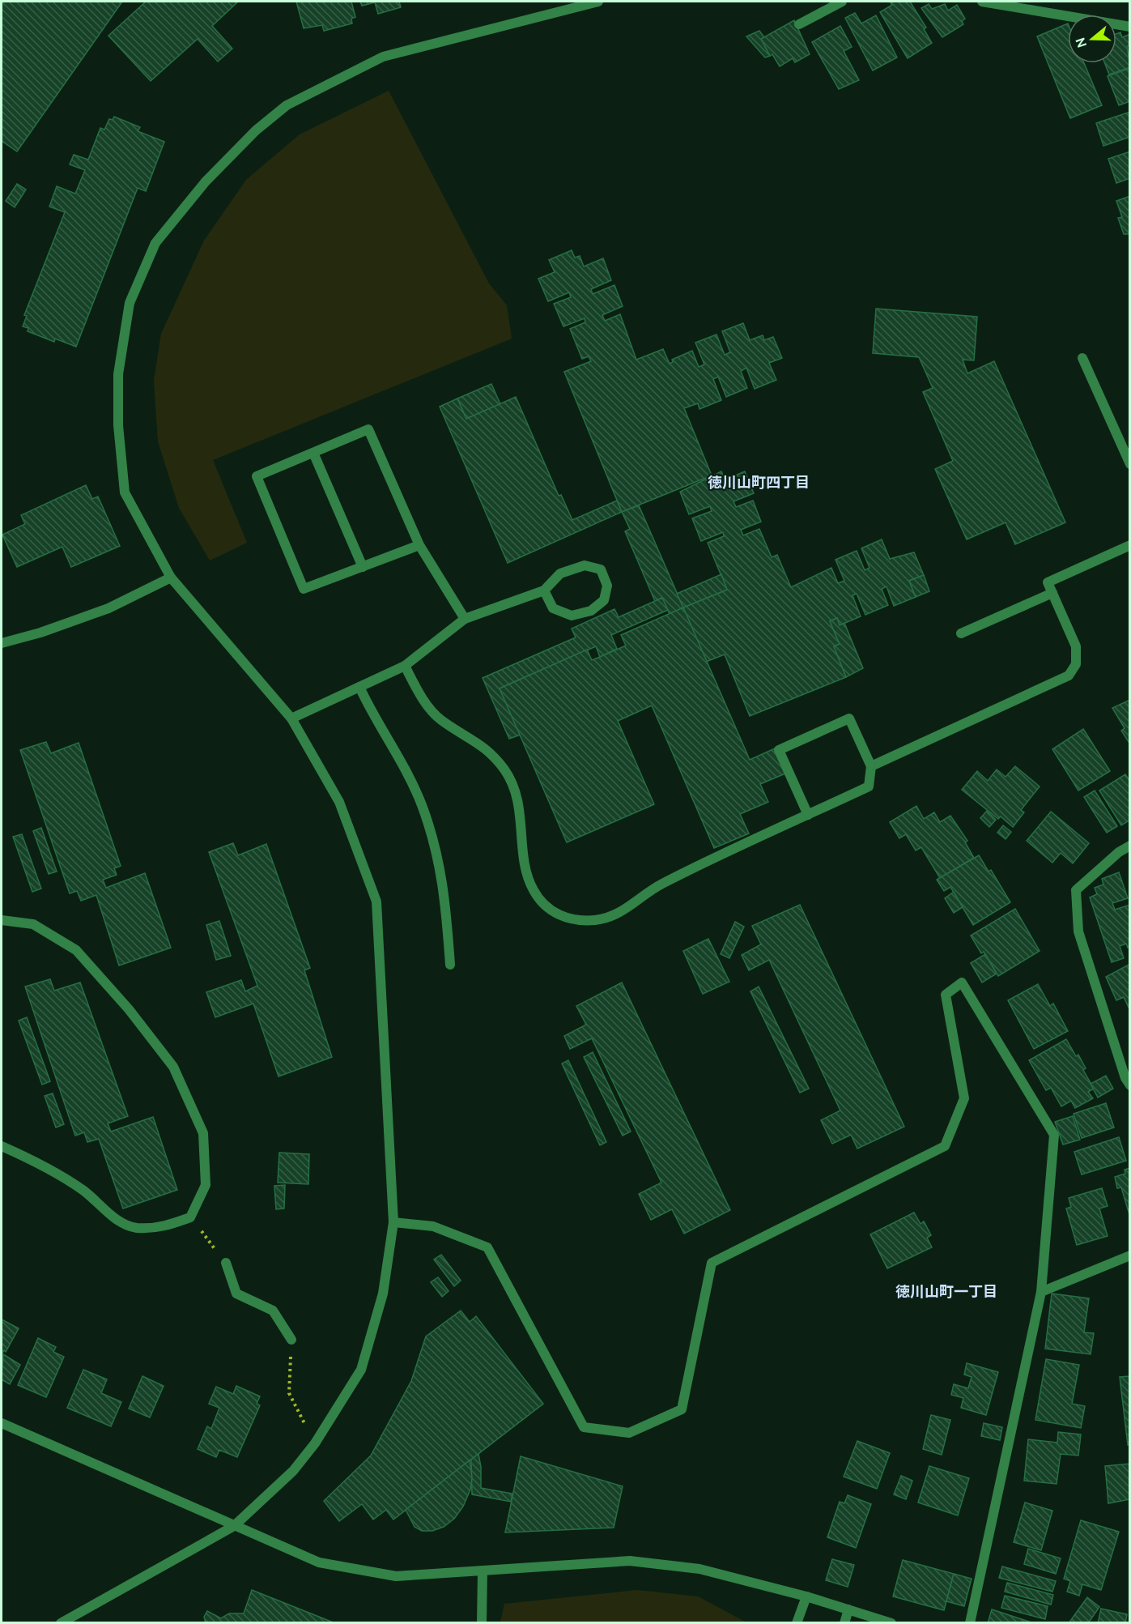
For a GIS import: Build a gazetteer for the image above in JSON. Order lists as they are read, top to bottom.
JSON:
{
  "districts": ["徳川山町四丁目", "徳川山町一丁目"],
  "north": "left"
}
